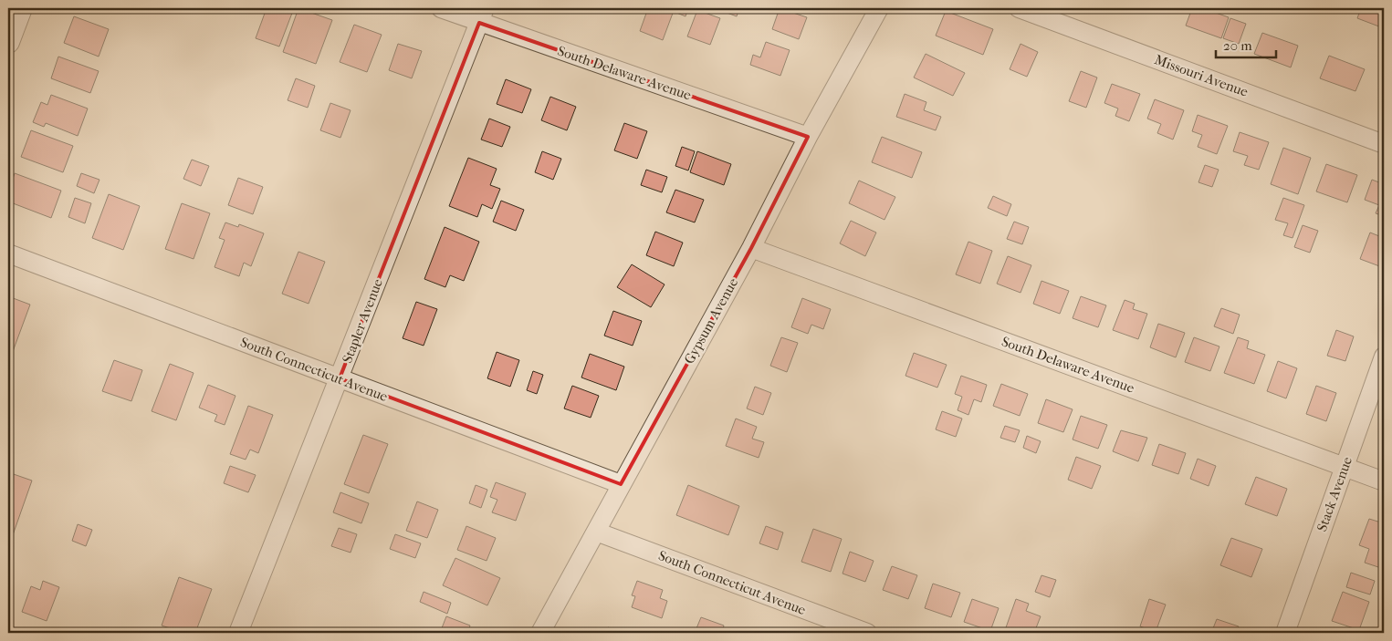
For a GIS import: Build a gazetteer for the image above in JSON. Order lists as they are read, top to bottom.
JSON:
{
  "streets": {
    "street": [
      "South Delaware Avenue",
      "Missouri Avenue",
      "Stapler Avenue",
      "Gypsum Avenue",
      "South Connecticut Avenue",
      "Stack Avenue"
    ]
  },
  "crossings": [
    ["South Delaware Avenue", "Stapler Avenue"],
    ["South Delaware Avenue", "Gypsum Avenue"],
    ["South Delaware Avenue", "Stack Avenue"],
    ["Stapler Avenue", "South Connecticut Avenue"],
    ["Gypsum Avenue", "South Connecticut Avenue"]
  ],
  "scale_bar": "20 m"
}
